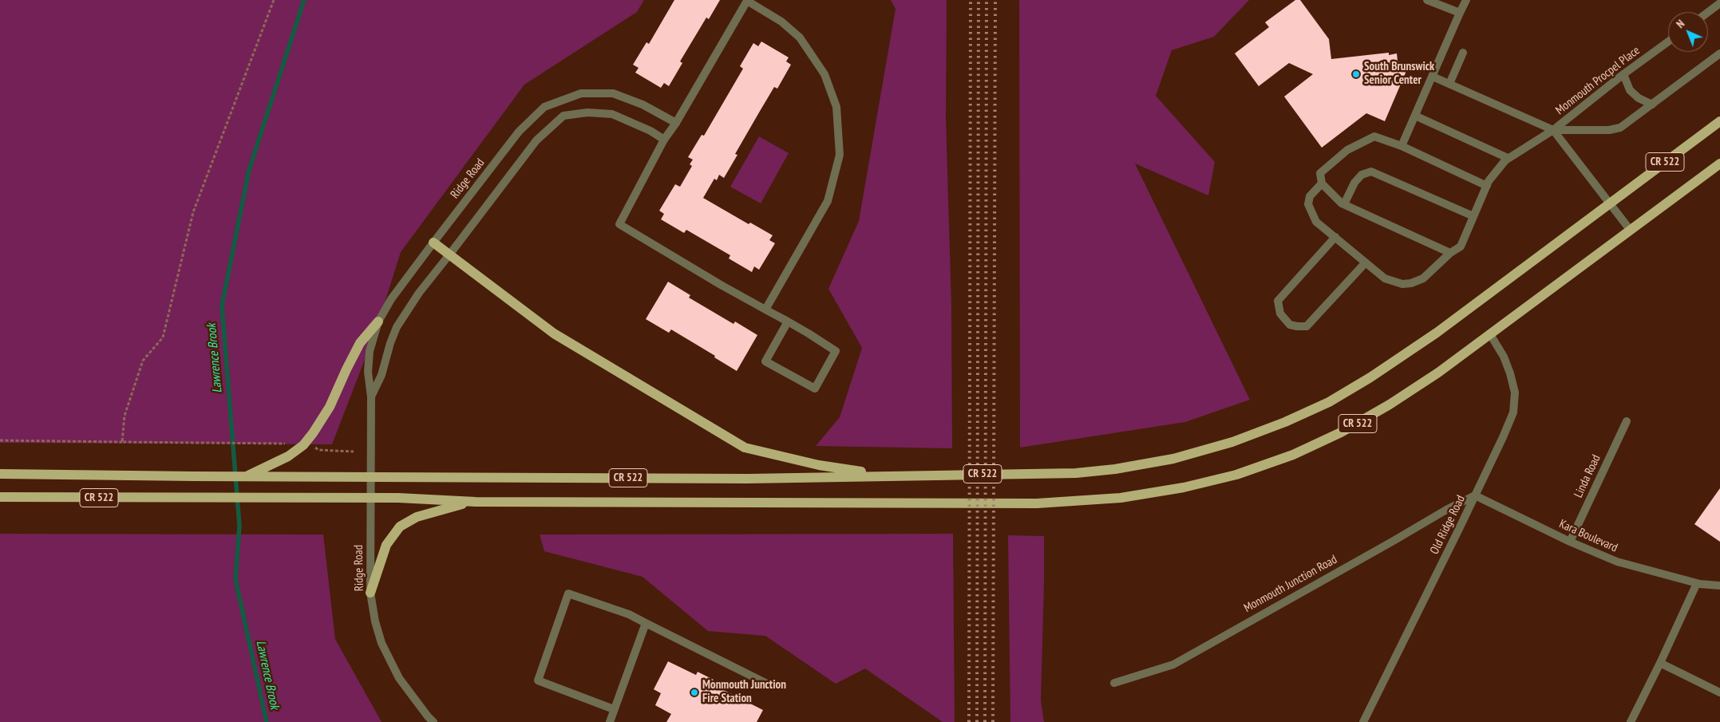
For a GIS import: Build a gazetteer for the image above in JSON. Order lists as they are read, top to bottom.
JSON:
{
  "streets": {
    "main road": ["CR 522"],
    "street": [
      "Monmouth Procpel Place",
      "Ridge Road",
      "Linda Road",
      "Old Ridge Road",
      "Kara Boulevard",
      "Monmouth Junction Road"
    ]
  },
  "crossings": [
    ["CR 522", "Ridge Road"],
    ["CR 522", "Old Ridge Road"],
    ["Linda Road", "Kara Boulevard"],
    ["Old Ridge Road", "Kara Boulevard"],
    ["Old Ridge Road", "Monmouth Junction Road"],
    ["Kara Boulevard", "Monmouth Junction Road"]
  ],
  "water": ["Lawrence Brook"],
  "places": ["South Brunswick Senior Center", "Monmouth Junction Fire Station"],
  "north": "top left"
}
